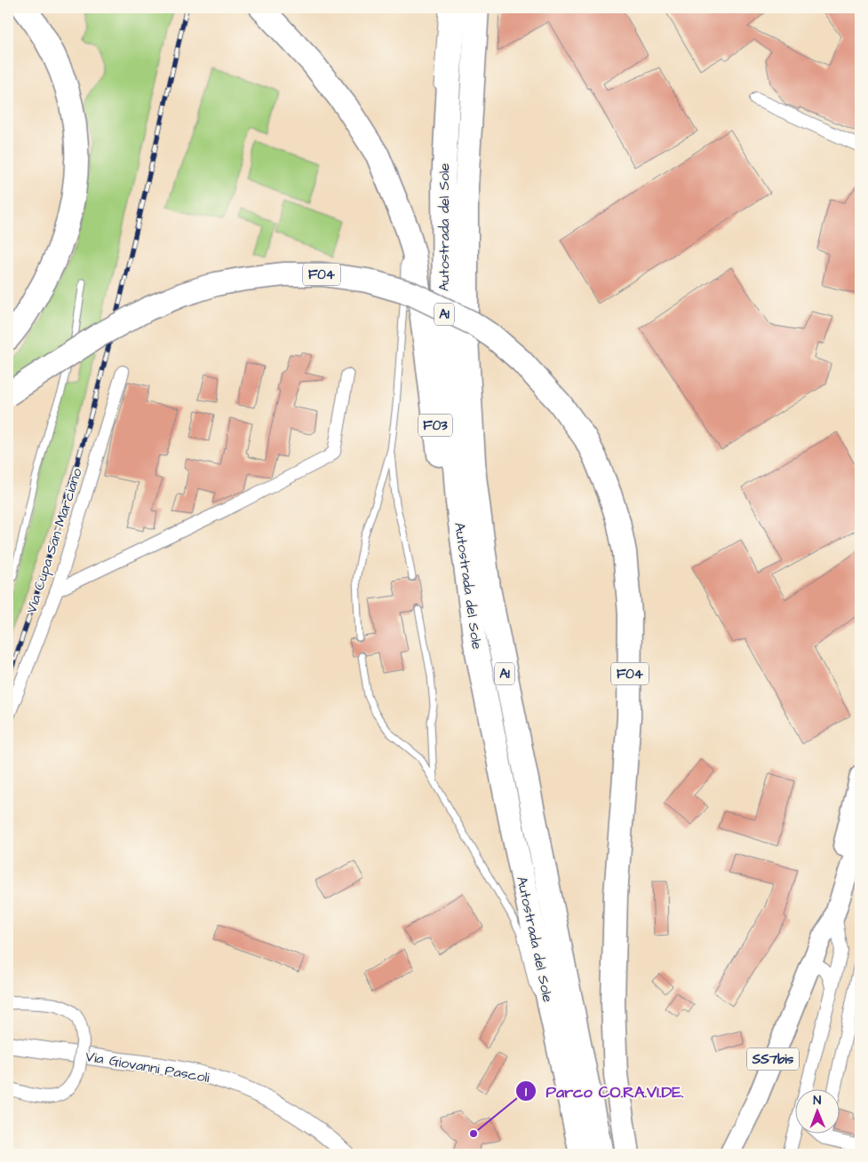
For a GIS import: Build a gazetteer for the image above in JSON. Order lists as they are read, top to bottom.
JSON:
{
  "streets": {
    "highway": [
      "Autostrada del Sole",
      "F04",
      "A1",
      "F03"
    ],
    "main road": ["SS7bis"],
    "street": ["Via Cupa San Marciano", "Via Giovanni Pascoli"]
  },
  "crossings": [
    ["Autostrada del Sole", "F03"]
  ],
  "places": ["Parco CO.RA.VI.DE."],
  "north": "top"
}
